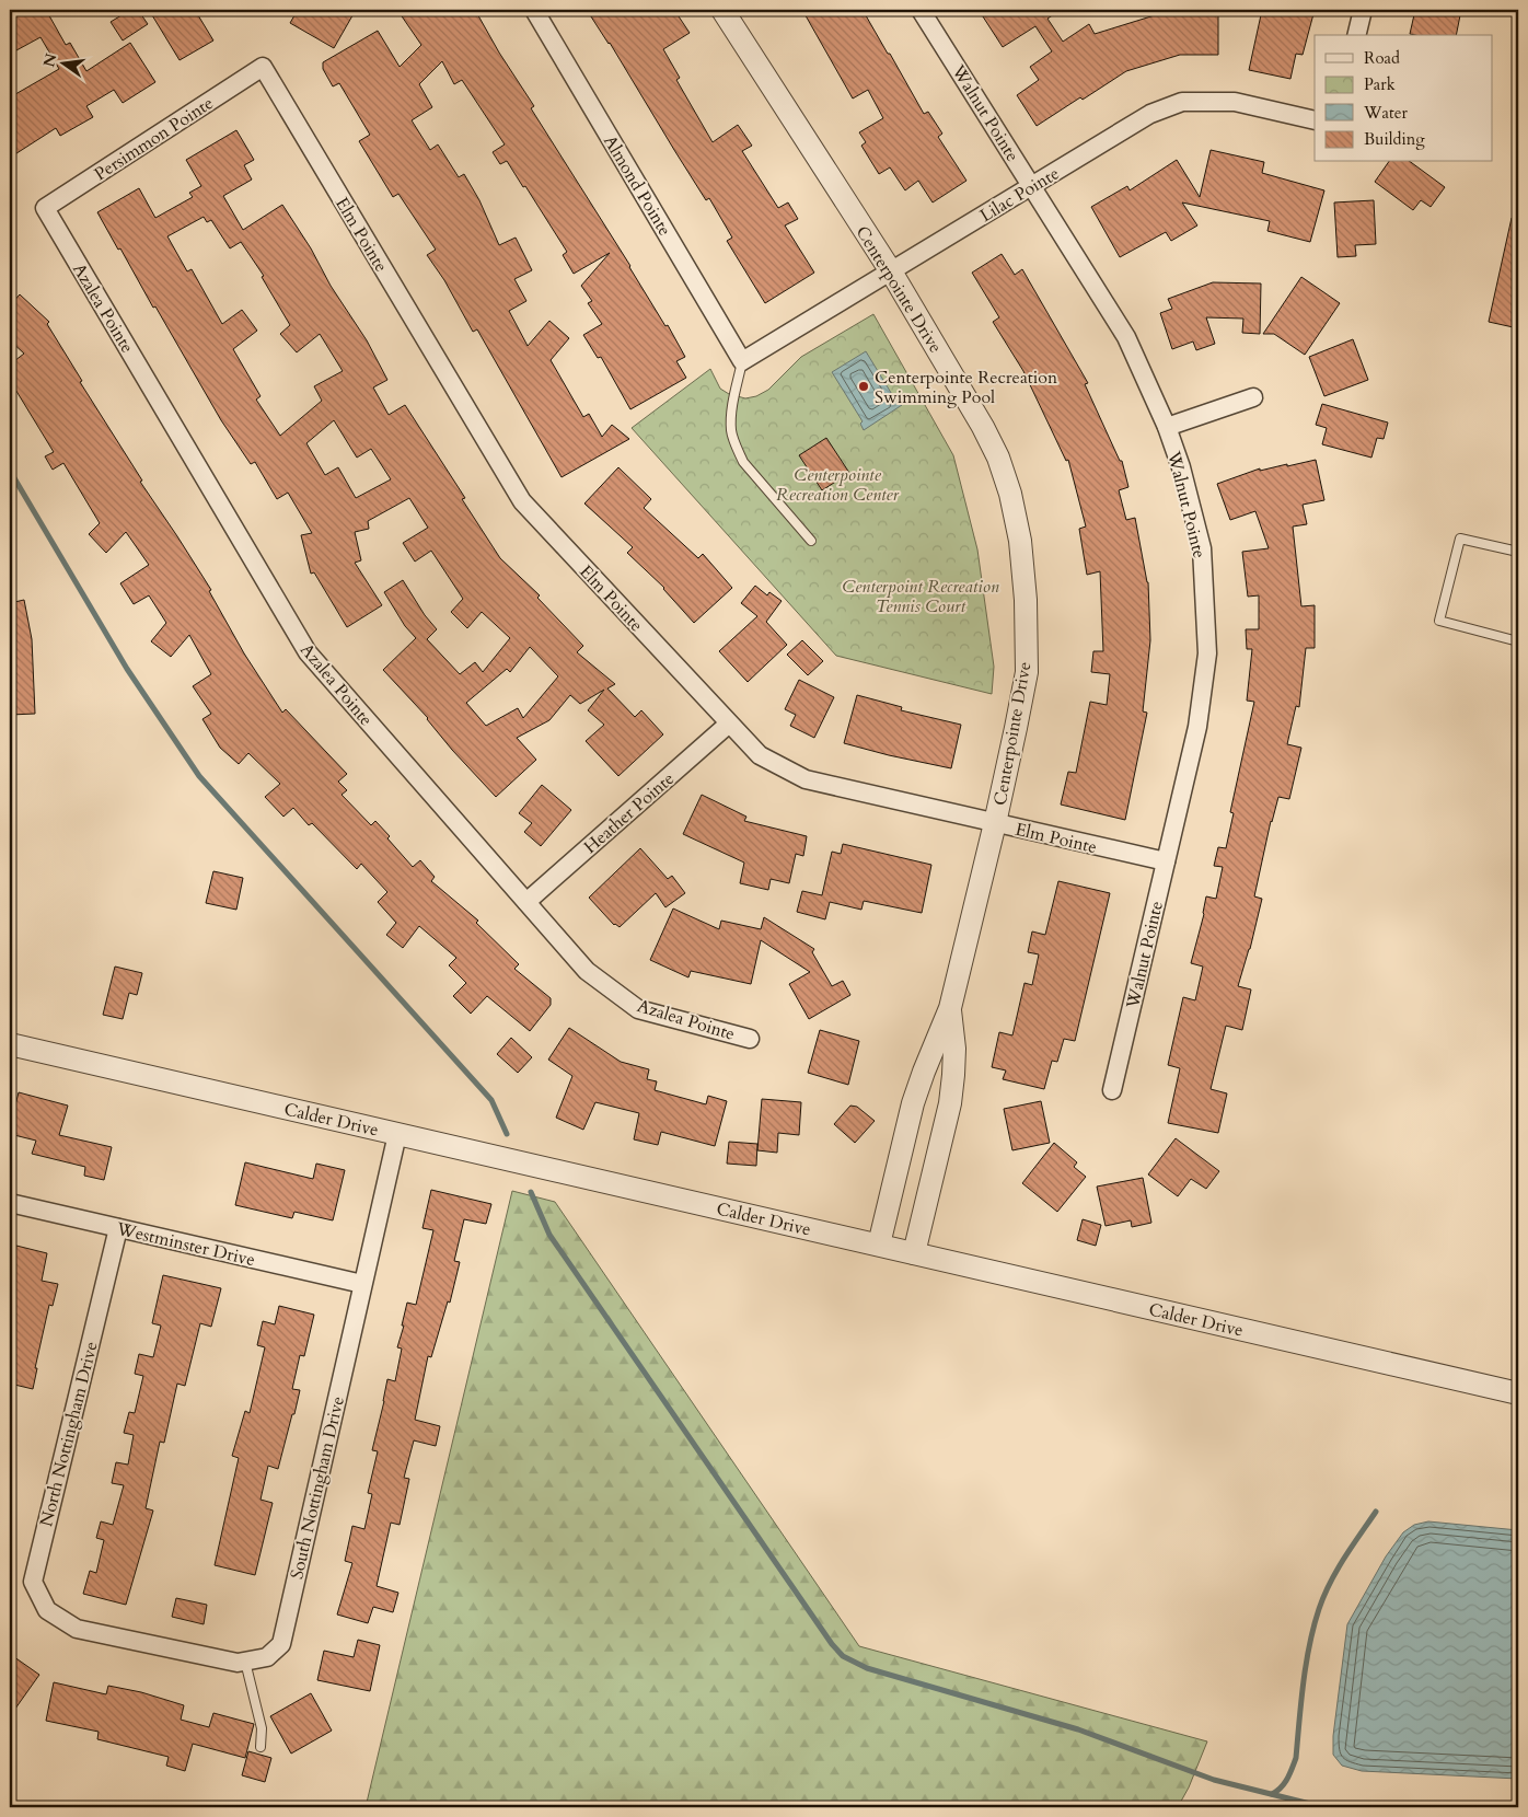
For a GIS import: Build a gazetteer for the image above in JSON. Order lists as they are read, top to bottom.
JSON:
{
  "streets": {
    "street": [
      "Walnut Pointe",
      "Persimmon Pointe",
      "Almond Pointe",
      "Lilac Pointe",
      "Elm Pointe",
      "Centerpointe Drive",
      "Azalea Pointe",
      "Heather Pointe",
      "Calder Drive",
      "Westminster Drive",
      "North Nottingham Drive",
      "South Nottingham Drive"
    ]
  },
  "crossings": [
    ["Walnut Pointe", "Lilac Pointe"],
    ["Walnut Pointe", "Elm Pointe"],
    ["Persimmon Pointe", "Elm Pointe"],
    ["Persimmon Pointe", "Azalea Pointe"],
    ["Almond Pointe", "Lilac Pointe"],
    ["Lilac Pointe", "Centerpointe Drive"],
    ["Elm Pointe", "Centerpointe Drive"],
    ["Elm Pointe", "Heather Pointe"],
    ["Centerpointe Drive", "Calder Drive"],
    ["Azalea Pointe", "Heather Pointe"],
    ["Calder Drive", "South Nottingham Drive"],
    ["Westminster Drive", "North Nottingham Drive"],
    ["Westminster Drive", "South Nottingham Drive"],
    ["North Nottingham Drive", "South Nottingham Drive"]
  ],
  "parks": ["Centerpointe Recreation Center", "Centerpoint Recreation Tennis Court"],
  "places": ["Centerpointe Recreation Swimming Pool"],
  "legend": [
    "Road",
    "Park",
    "Water",
    "Building"
  ],
  "north": "left"
}
